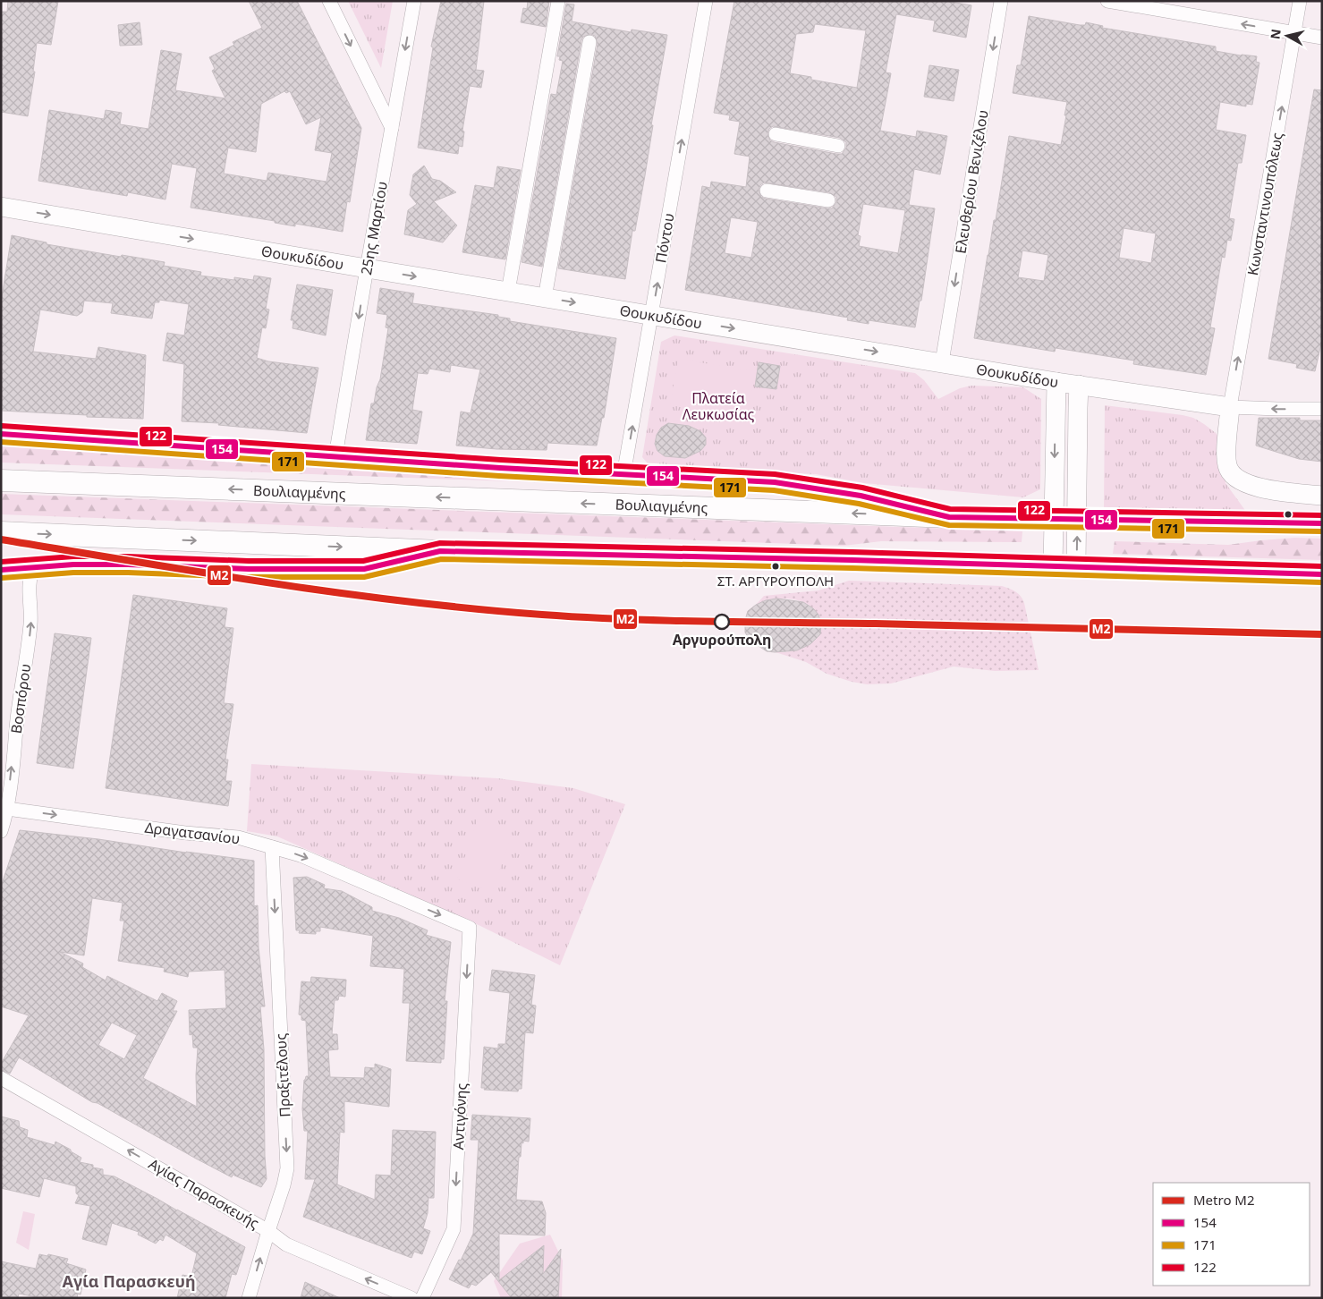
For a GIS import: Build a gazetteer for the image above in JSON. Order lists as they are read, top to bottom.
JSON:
{
  "streets": {
    "main road": ["Βουλιαγμένης"],
    "street": [
      "Ελευθερίου Βενιζέλου",
      "Κωνσταντινουπόλεως",
      "25ης Μαρτίου",
      "Πόντου",
      "Θουκυδίδου",
      "Βοσπόρου",
      "Δραγατσανίου",
      "Πραξιτέλους",
      "Αντιγόνης",
      "Αγίας Παρασκευής"
    ]
  },
  "crossings": [
    ["Ελευθερίου Βενιζέλου", "Θουκυδίδου"],
    ["Κωνσταντινουπόλεως", "Θουκυδίδου"],
    ["25ης Μαρτίου", "Θουκυδίδου"],
    ["Πόντου", "Θουκυδίδου"],
    ["Βοσπόρου", "Δραγατσανίου"],
    ["Δραγατσανίου", "Πραξιτέλους"],
    ["Δραγατσανίου", "Αντιγόνης"],
    ["Πραξιτέλους", "Αγίας Παρασκευής"]
  ],
  "one_way": [
    "Ελευθερίου Βενιζέλου",
    "Κωνσταντινουπόλεως",
    "25ης Μαρτίου",
    "Βοσπόρου",
    "Δραγατσανίου",
    "Αντιγόνης",
    "Αγίας Παρασκευής"
  ],
  "districts": ["Αγία Παρασκευή"],
  "parks": ["Πλατεία Λευκωσίας"],
  "places": ["ΣΤ. ΑΡΓΥΡΟΥΠΟΛΗ", "Αργυρούπολη"],
  "lines": [
    "transit line 122",
    "transit line 154",
    "transit line 171",
    "metro line Μ2"
  ],
  "legend": [
    "Metro Μ2",
    "154",
    "171",
    "122"
  ],
  "north": "left"
}
